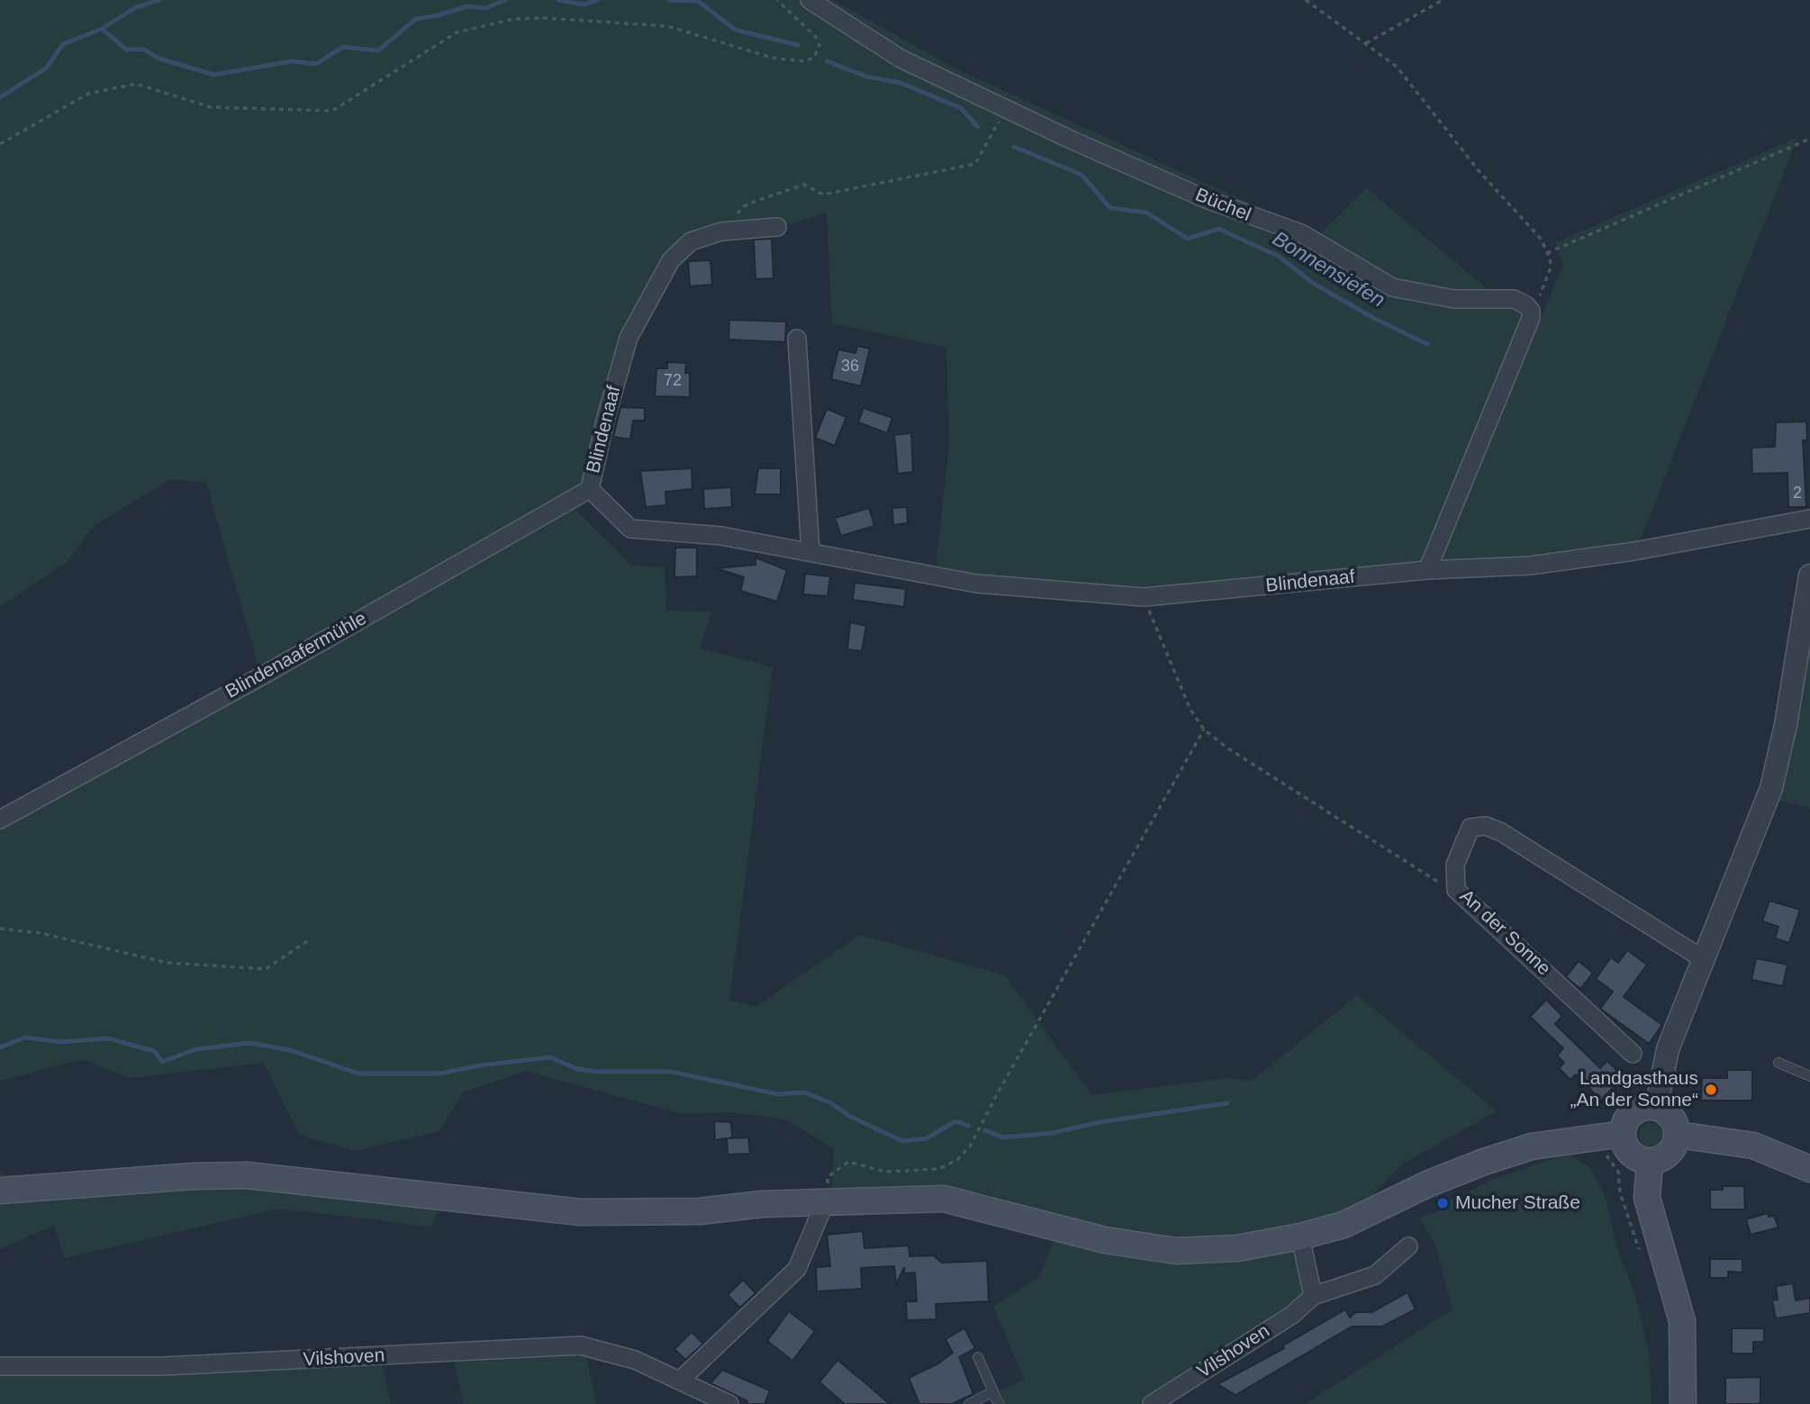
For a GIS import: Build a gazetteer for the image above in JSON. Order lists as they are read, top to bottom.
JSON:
{
  "streets": {
    "street": [
      "Büchel",
      "Blindenaaf",
      "Blindenaafermühle",
      "An der Sonne",
      "Vilshoven"
    ]
  },
  "crossings": [
    ["Blindenaaf", "Blindenaafermühle"]
  ],
  "water": ["Bonnensiefen"],
  "places": ["Landgasthaus „An der Sonne“", "Mucher Straße"],
  "house_numbers": ["36", "72", "2"]
}
